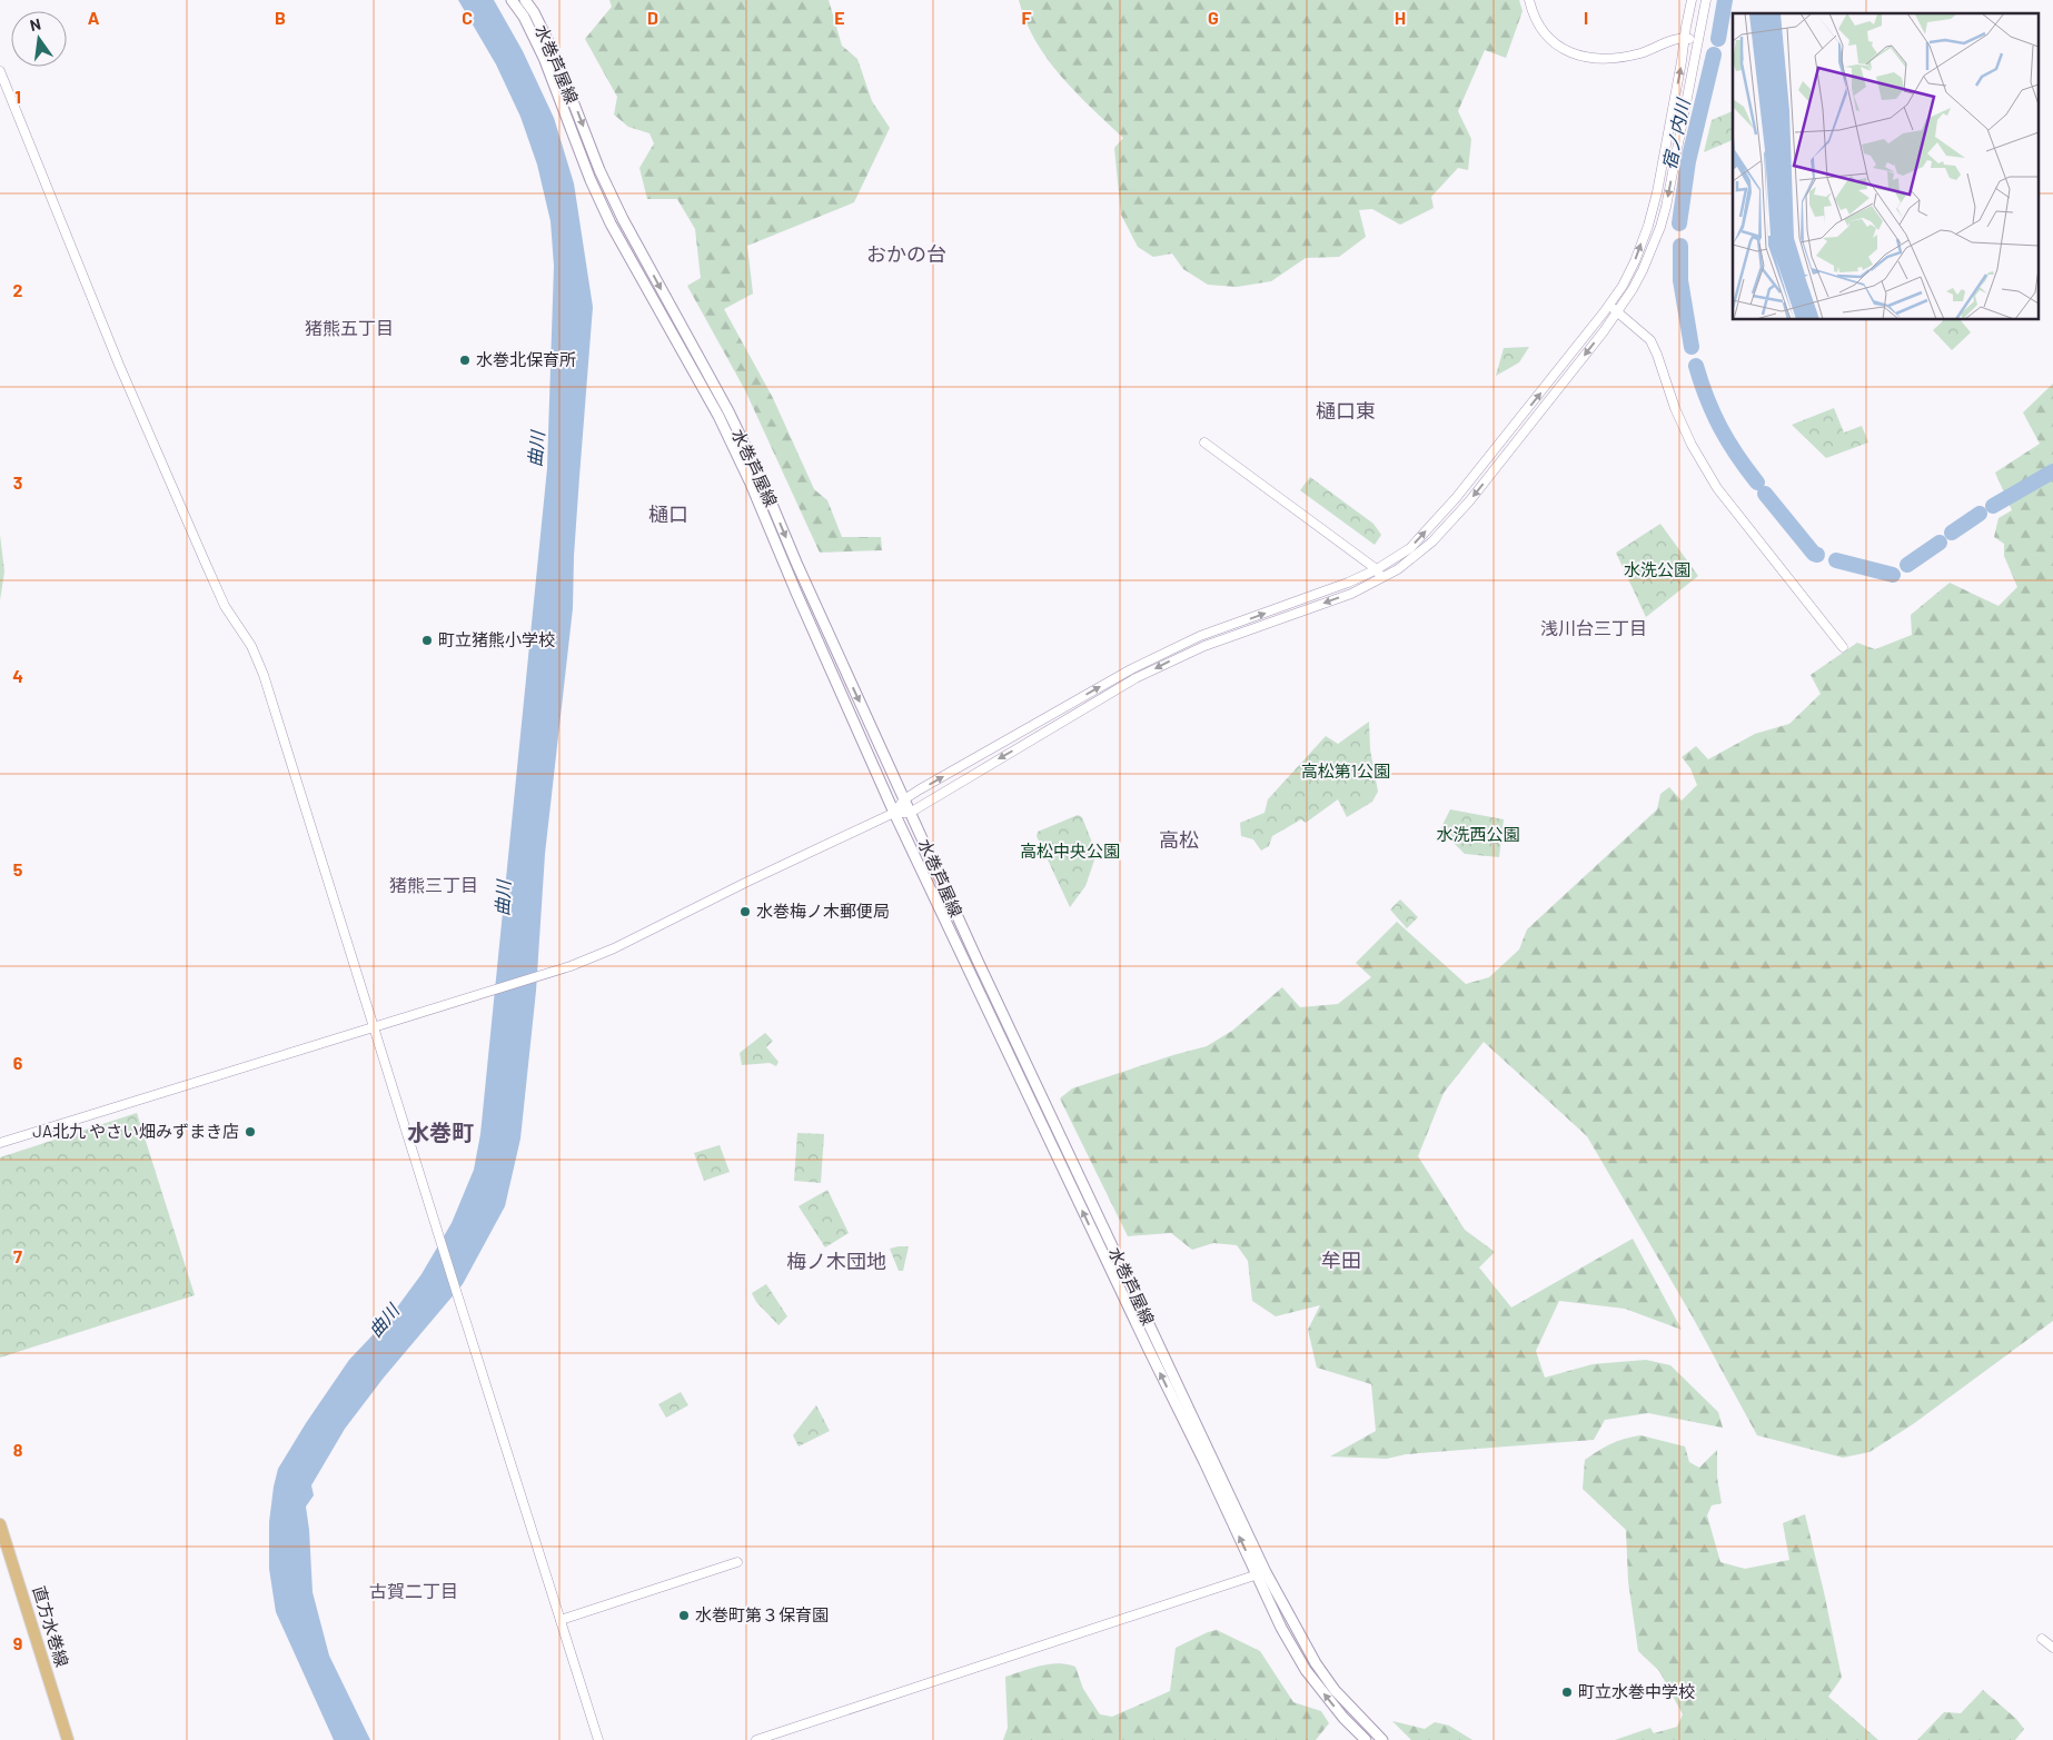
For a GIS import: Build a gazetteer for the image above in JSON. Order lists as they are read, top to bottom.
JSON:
{
  "streets": {
    "main road": ["水巻芦屋線", "直方水巻線"]
  },
  "districts": [
    "おかの台",
    "猪熊五丁目",
    "樋口東",
    "樋口",
    "浅川台三丁目",
    "高松",
    "猪熊三丁目",
    "水巻町",
    "牟田",
    "梅ノ木団地",
    "古賀二丁目"
  ],
  "water": ["宿ノ内川", "曲川"],
  "parks": [
    "水洗公園",
    "高松第1公園",
    "水洗西公園",
    "高松中央公園"
  ],
  "places": [
    "水巻北保育所",
    "町立猪熊小学校",
    "水巻梅ノ木郵便局",
    "JA北九 やさい畑みずまき店",
    "水巻町第３保育園",
    "町立水巻中学校"
  ],
  "north": "top",
  "grid": {
    "columns": [
      "A",
      "B",
      "C",
      "D",
      "E",
      "F",
      "G",
      "H",
      "I"
    ],
    "rows": [
      "1",
      "2",
      "3",
      "4",
      "5",
      "6",
      "7",
      "8",
      "9"
    ]
  }
}
